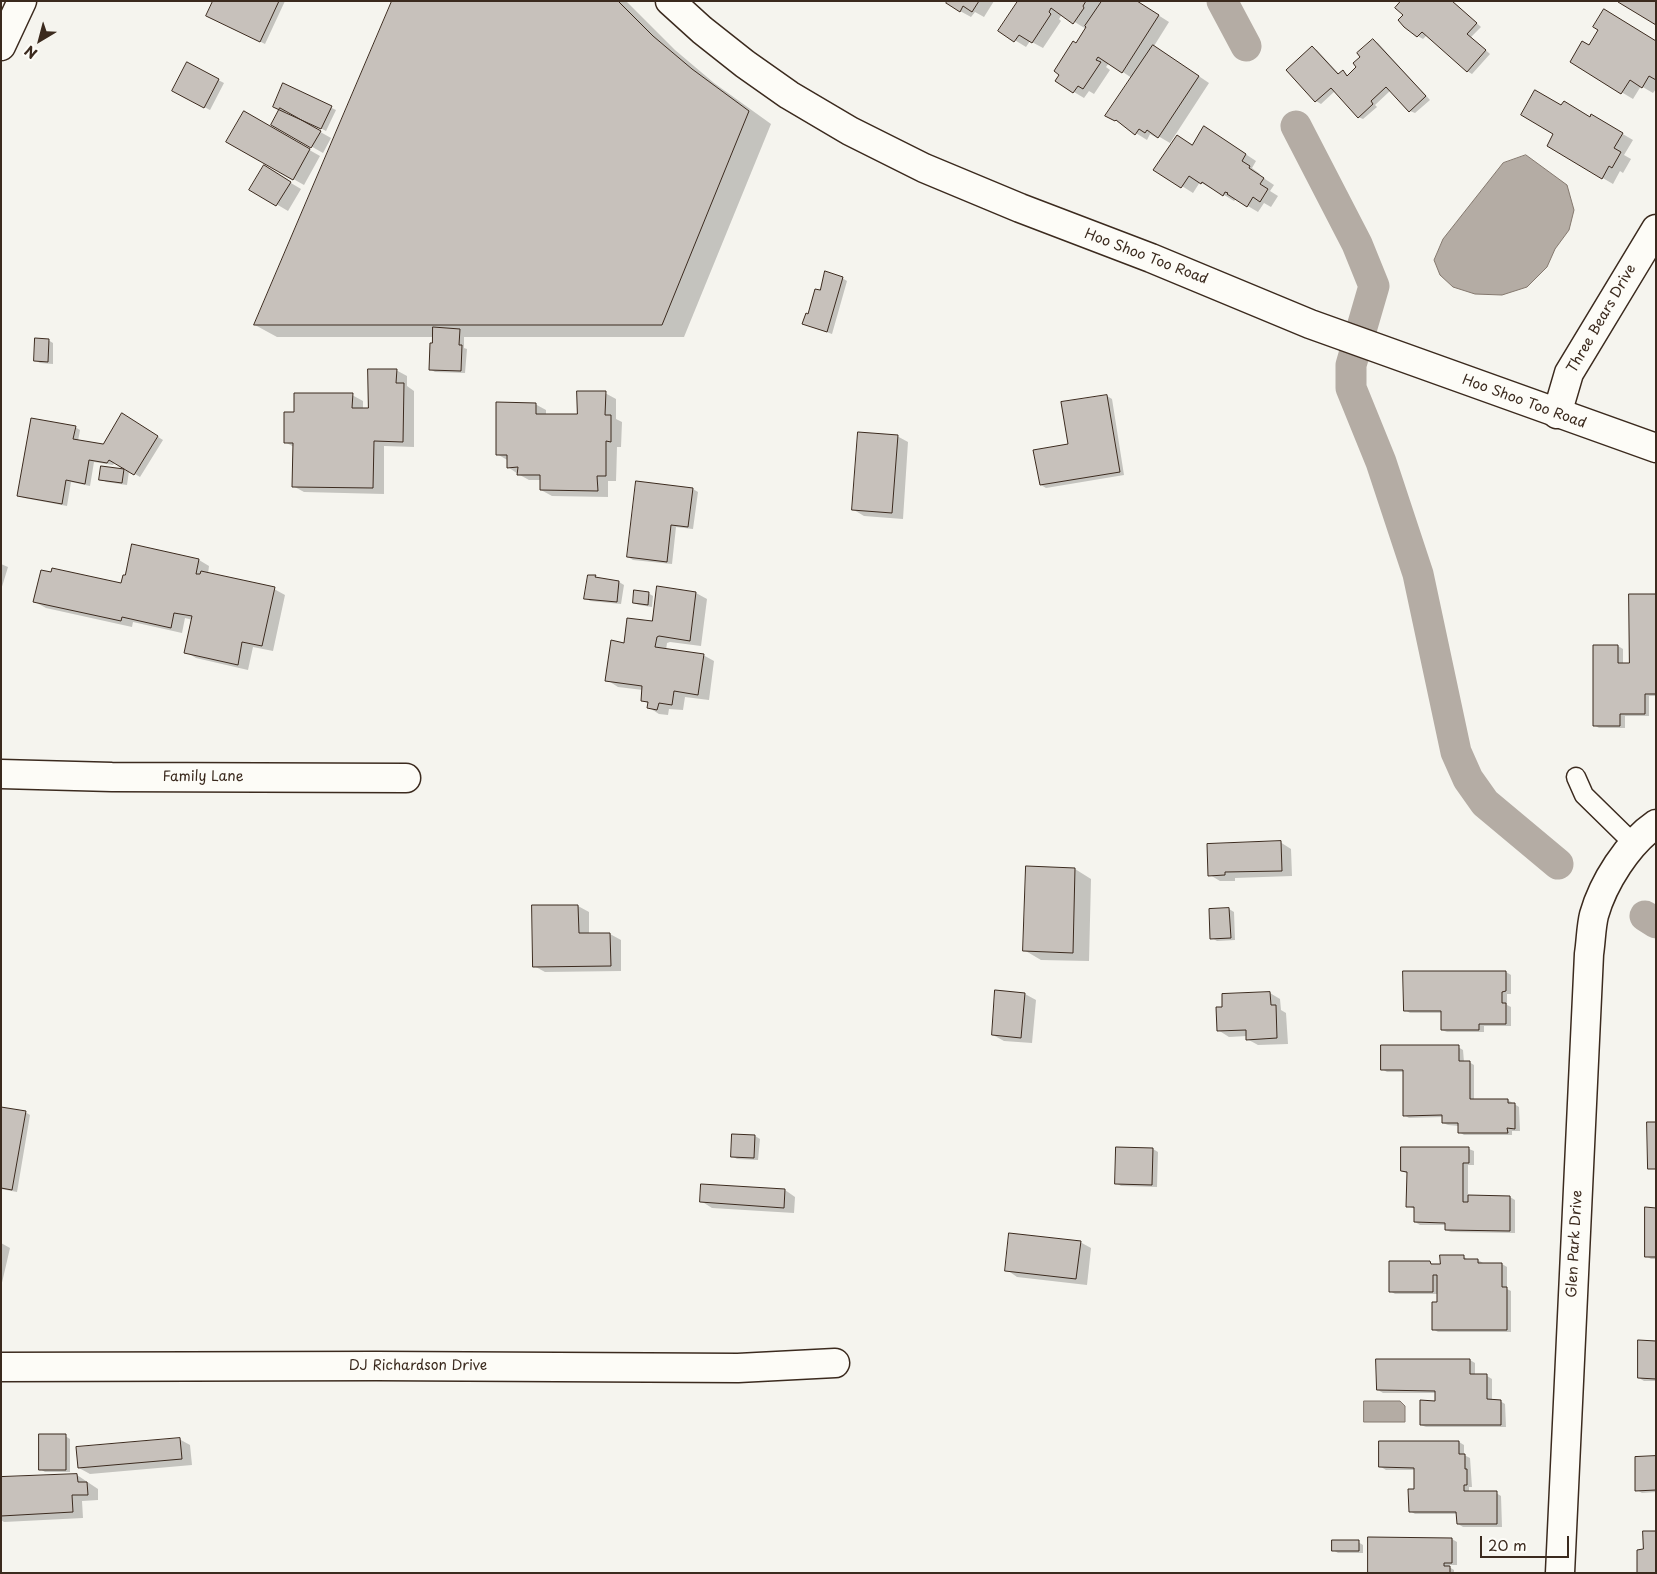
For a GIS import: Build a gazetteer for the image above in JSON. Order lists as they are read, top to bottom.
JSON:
{
  "streets": {
    "street": [
      "Hoo Shoo Too Road",
      "Three Bears Drive",
      "Family Lane",
      "Glen Park Drive",
      "DJ Richardson Drive"
    ]
  },
  "crossings": [
    ["Hoo Shoo Too Road", "Three Bears Drive"]
  ],
  "scale_bar": "20 m",
  "north": "bottom left"
}
